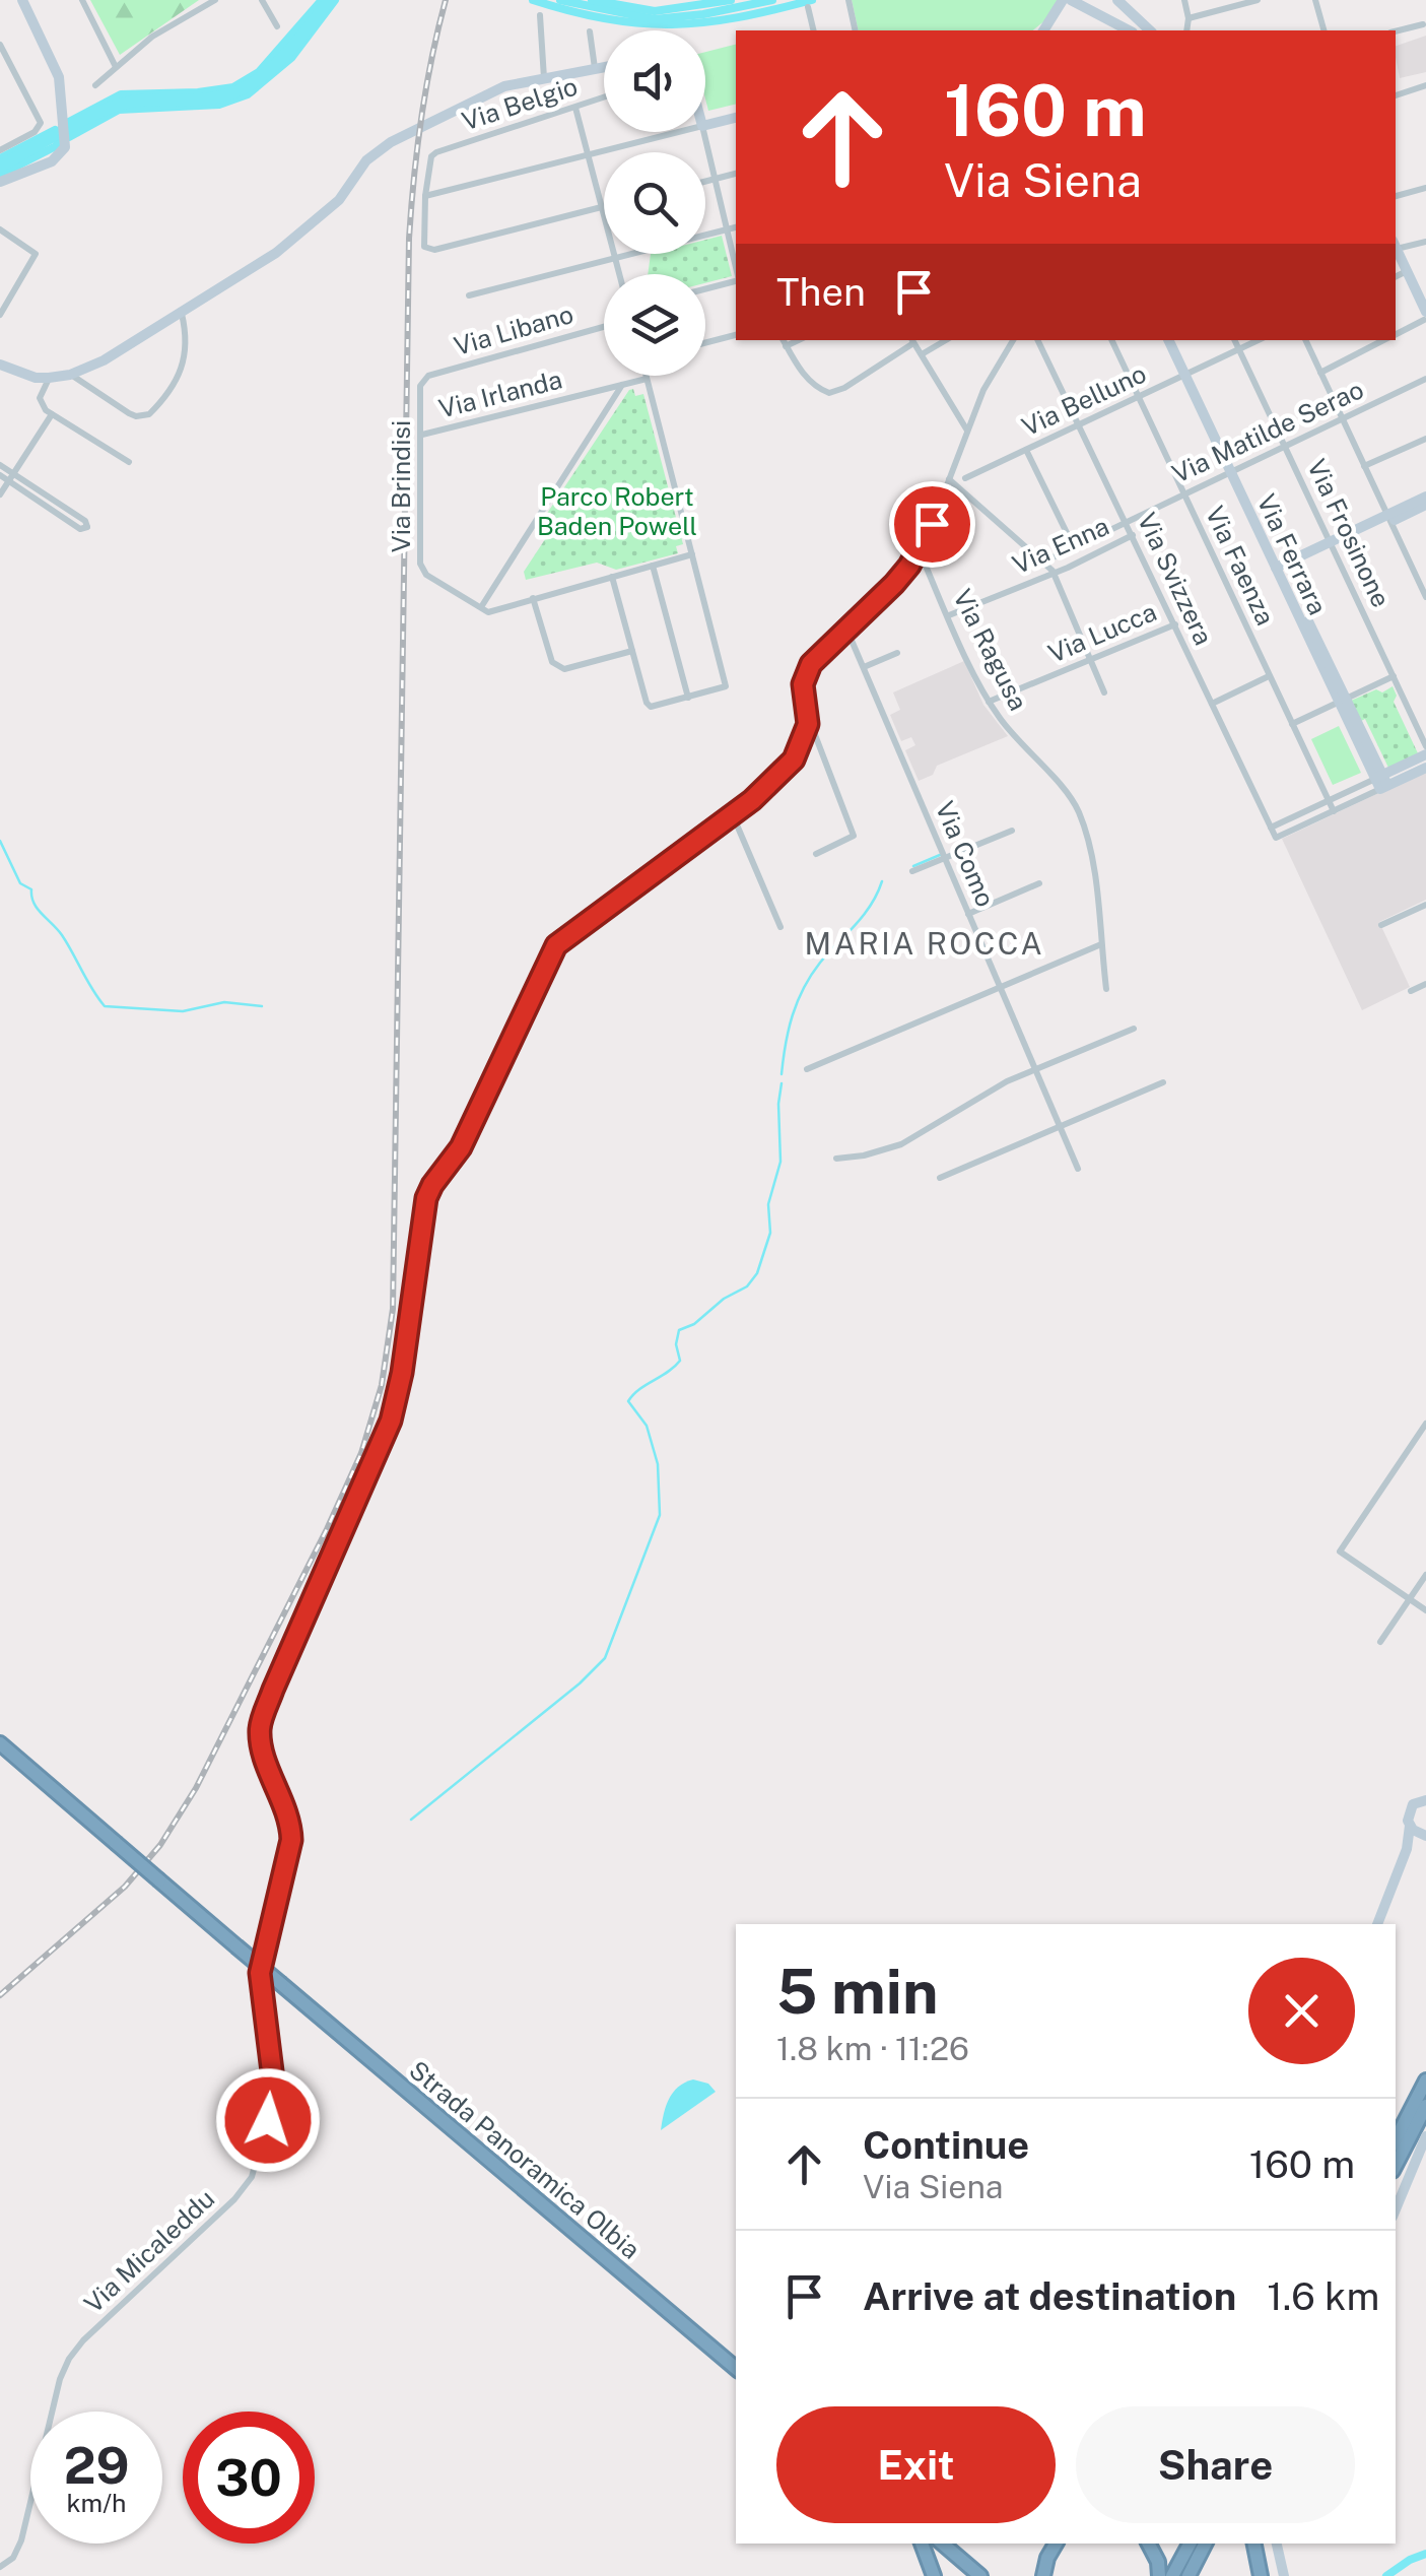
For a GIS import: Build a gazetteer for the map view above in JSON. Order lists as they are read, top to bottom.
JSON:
{
  "streets": {
    "highway": ["Strada Panoramica Olbia"],
    "street": [
      "Via Belgio",
      "Via Libano",
      "Via Irlanda",
      "Via Belluno",
      "Via Matilde Serao",
      "Via Brindisi",
      "Via Frosinone",
      "Via Enna",
      "Via Ferrara",
      "Via Faenza",
      "Via Svizzera",
      "Via Lucca",
      "Via Ragusa",
      "Via Como",
      "Via Micaleddu"
    ]
  },
  "crossings": [
    ["Via Libano", "Via Brindisi"],
    ["Via Irlanda", "Via Brindisi"],
    ["Via Belluno", "Via Frosinone"],
    ["Via Belluno", "Via Ferrara"],
    ["Via Belluno", "Via Faenza"],
    ["Via Belluno", "Via Svizzera"],
    ["Via Matilde Serao", "Via Frosinone"],
    ["Via Matilde Serao", "Via Enna"],
    ["Via Matilde Serao", "Via Ferrara"],
    ["Via Matilde Serao", "Via Faenza"],
    ["Via Matilde Serao", "Via Svizzera"],
    ["Via Enna", "Via Svizzera"],
    ["Via Enna", "Via Ragusa"],
    ["Via Faenza", "Via Svizzera"],
    ["Via Svizzera", "Via Lucca"],
    ["Via Lucca", "Via Ragusa"]
  ],
  "districts": ["MARIA ROCCA"],
  "parks": ["Parco Robert Baden Powell"],
  "page": {
    "turn": ["160 m", "Via Siena"],
    "then": "Then",
    "heading": ["5 min", "1.8 km · 11:26"],
    "list": [
      {
        "name": "Continue",
        "note": "Via Siena",
        "value": "160 m"
      },
      {
        "name": "Arrive at destination",
        "value": "1.6 km"
      }
    ],
    "buttons": ["Exit", "Share"],
    "speed": "29 km/h",
    "limit": "30"
  }
}
